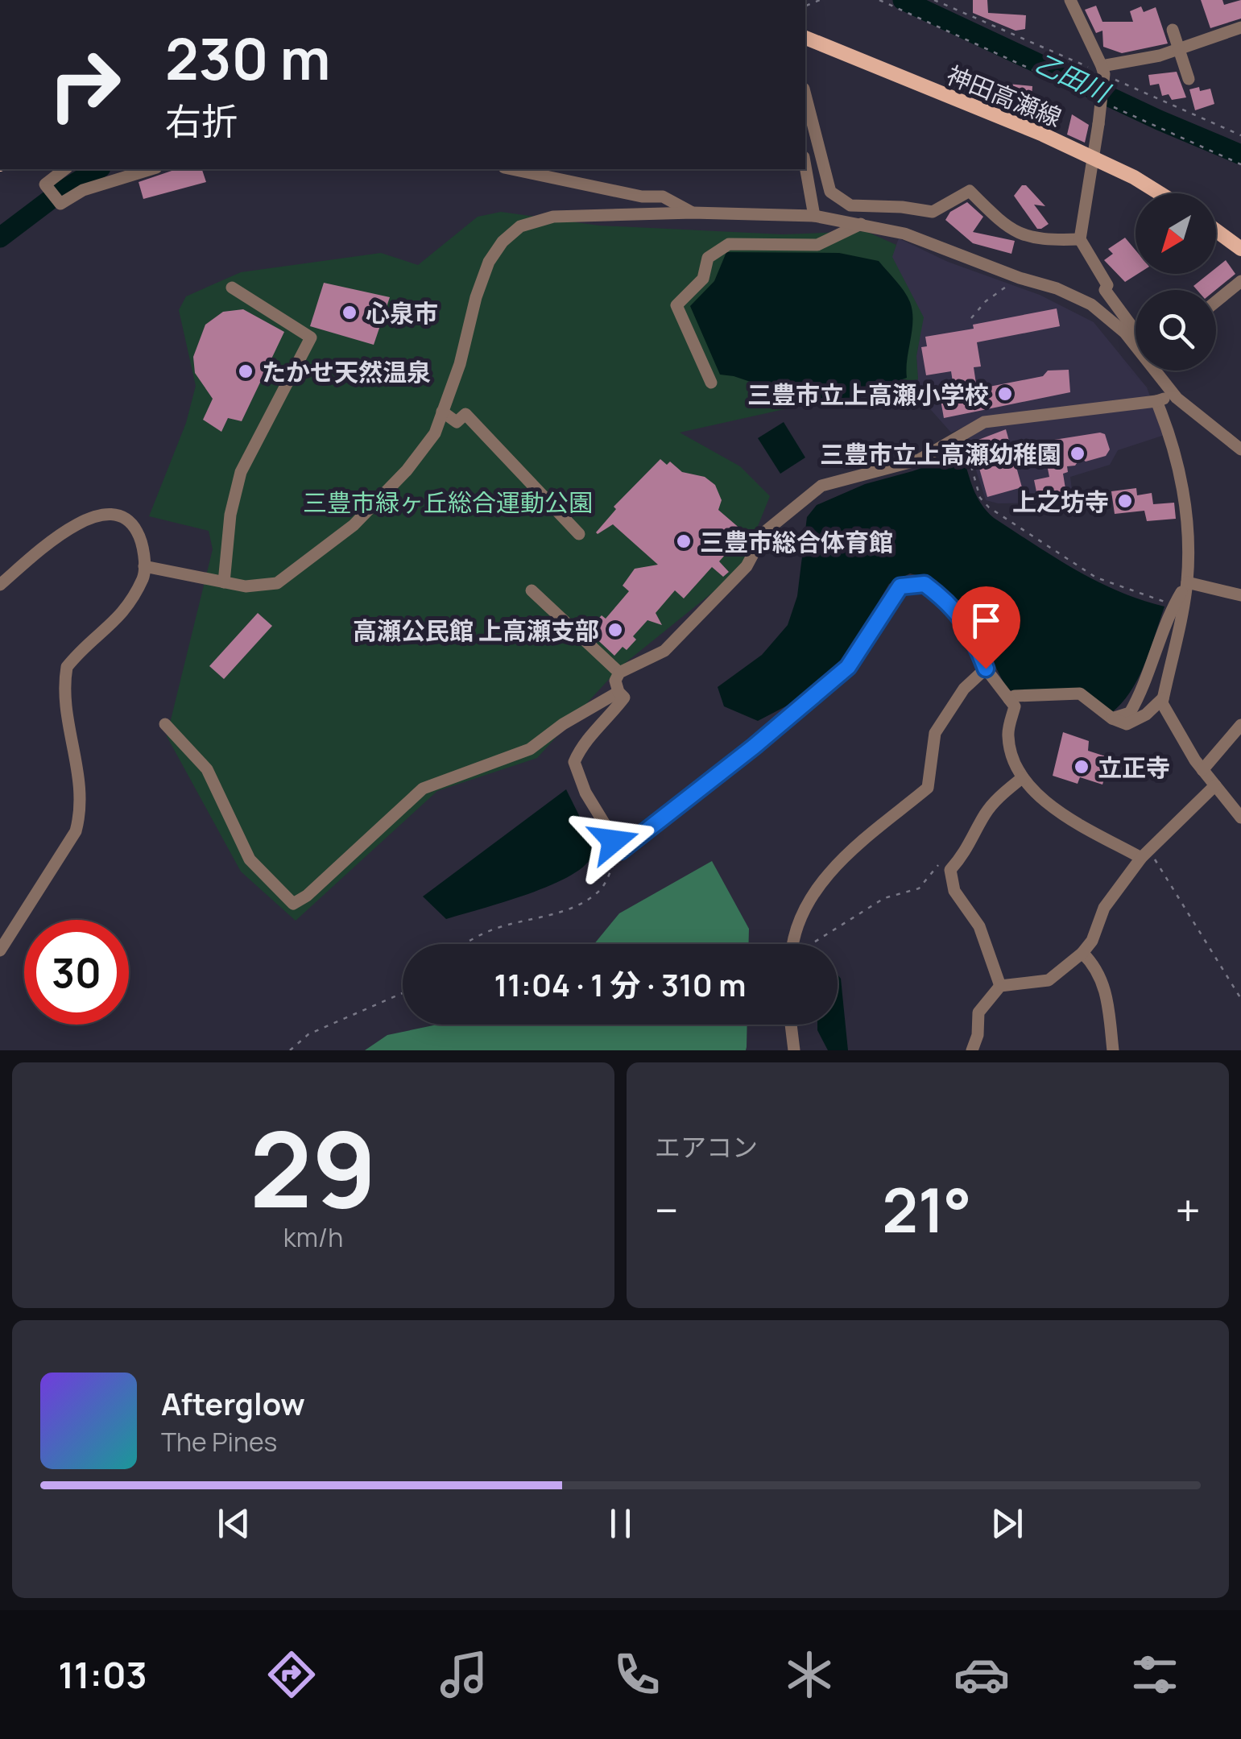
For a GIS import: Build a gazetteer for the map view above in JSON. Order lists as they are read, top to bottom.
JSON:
{
  "streets": {
    "main road": ["神田高瀬線"]
  },
  "water": ["乙田川"],
  "parks": ["三豊市緑ヶ丘総合運動公園"],
  "places": [
    "心泉市",
    "たかせ天然温泉",
    "三豊市立上高瀬小学校",
    "三豊市立上高瀬幼稚園",
    "上之坊寺",
    "三豊市総合体育館",
    "高瀬公民館 上高瀬支部",
    "立正寺"
  ],
  "north": "bottom left",
  "page": {
    "turn": ["230 m", "右折"],
    "limit": "30",
    "trip": "11:04 · 1 分 · 310 m",
    "tile": [
      ["29", "km/h"],
      "エアコン"
    ],
    "heat": ["−", "21°", "+"],
    "song": ["Afterglow", "The Pines"],
    "tabs": "11:03"
  }
}
